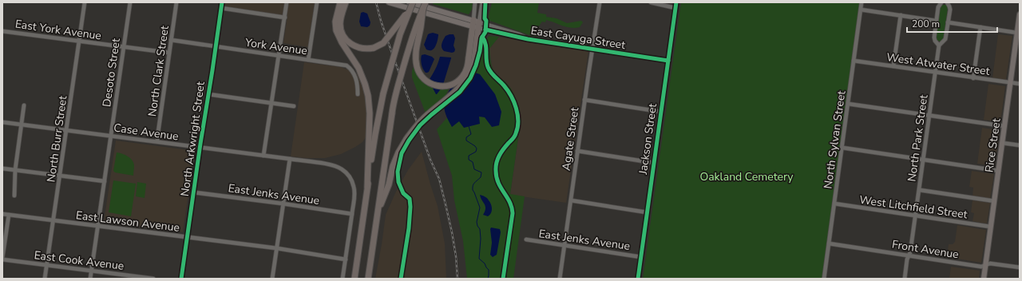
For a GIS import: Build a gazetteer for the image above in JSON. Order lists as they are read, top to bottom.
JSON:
{
  "streets": {
    "main road": ["East Cayuga Street", "Rice Street"],
    "street": [
      "East York Avenue",
      "York Avenue",
      "West Atwater Street",
      "North Clark Street",
      "Desoto Street",
      "Case Avenue",
      "North Park Street",
      "North Burr Street",
      "North Arkwright Street",
      "Agate Street",
      "Jackson Street",
      "North Sylvan Street",
      "East Jenks Avenue",
      "West Litchfield Street",
      "East Lawson Avenue",
      "Front Avenue",
      "East Cook Avenue"
    ]
  },
  "crossings": [
    ["East York Avenue", "North Clark Street"],
    ["East York Avenue", "Desoto Street"],
    ["East York Avenue", "North Burr Street"],
    ["East Cayuga Street", "Agate Street"],
    ["East Cayuga Street", "Jackson Street"],
    ["York Avenue", "North Clark Street"],
    ["York Avenue", "North Arkwright Street"],
    ["West Atwater Street", "North Park Street"],
    ["West Atwater Street", "North Sylvan Street"],
    ["West Atwater Street", "Rice Street"],
    ["North Clark Street", "Case Avenue"],
    ["Desoto Street", "Case Avenue"],
    ["Desoto Street", "East Lawson Avenue"],
    ["Desoto Street", "East Cook Avenue"],
    ["Case Avenue", "North Burr Street"],
    ["Case Avenue", "North Arkwright Street"],
    ["Case Avenue", "East Jenks Avenue"],
    ["North Park Street", "West Litchfield Street"],
    ["North Park Street", "Front Avenue"],
    ["North Burr Street", "East Lawson Avenue"],
    ["North Burr Street", "East Cook Avenue"],
    ["North Arkwright Street", "East Jenks Avenue"],
    ["North Arkwright Street", "East Lawson Avenue"],
    ["Agate Street", "East Jenks Avenue"],
    ["Jackson Street", "East Jenks Avenue"],
    ["North Sylvan Street", "West Litchfield Street"],
    ["North Sylvan Street", "Front Avenue"],
    ["Rice Street", "West Litchfield Street"],
    ["Rice Street", "Front Avenue"]
  ],
  "parks": ["Oakland Cemetery"],
  "scale_bar": "200 m"
}
